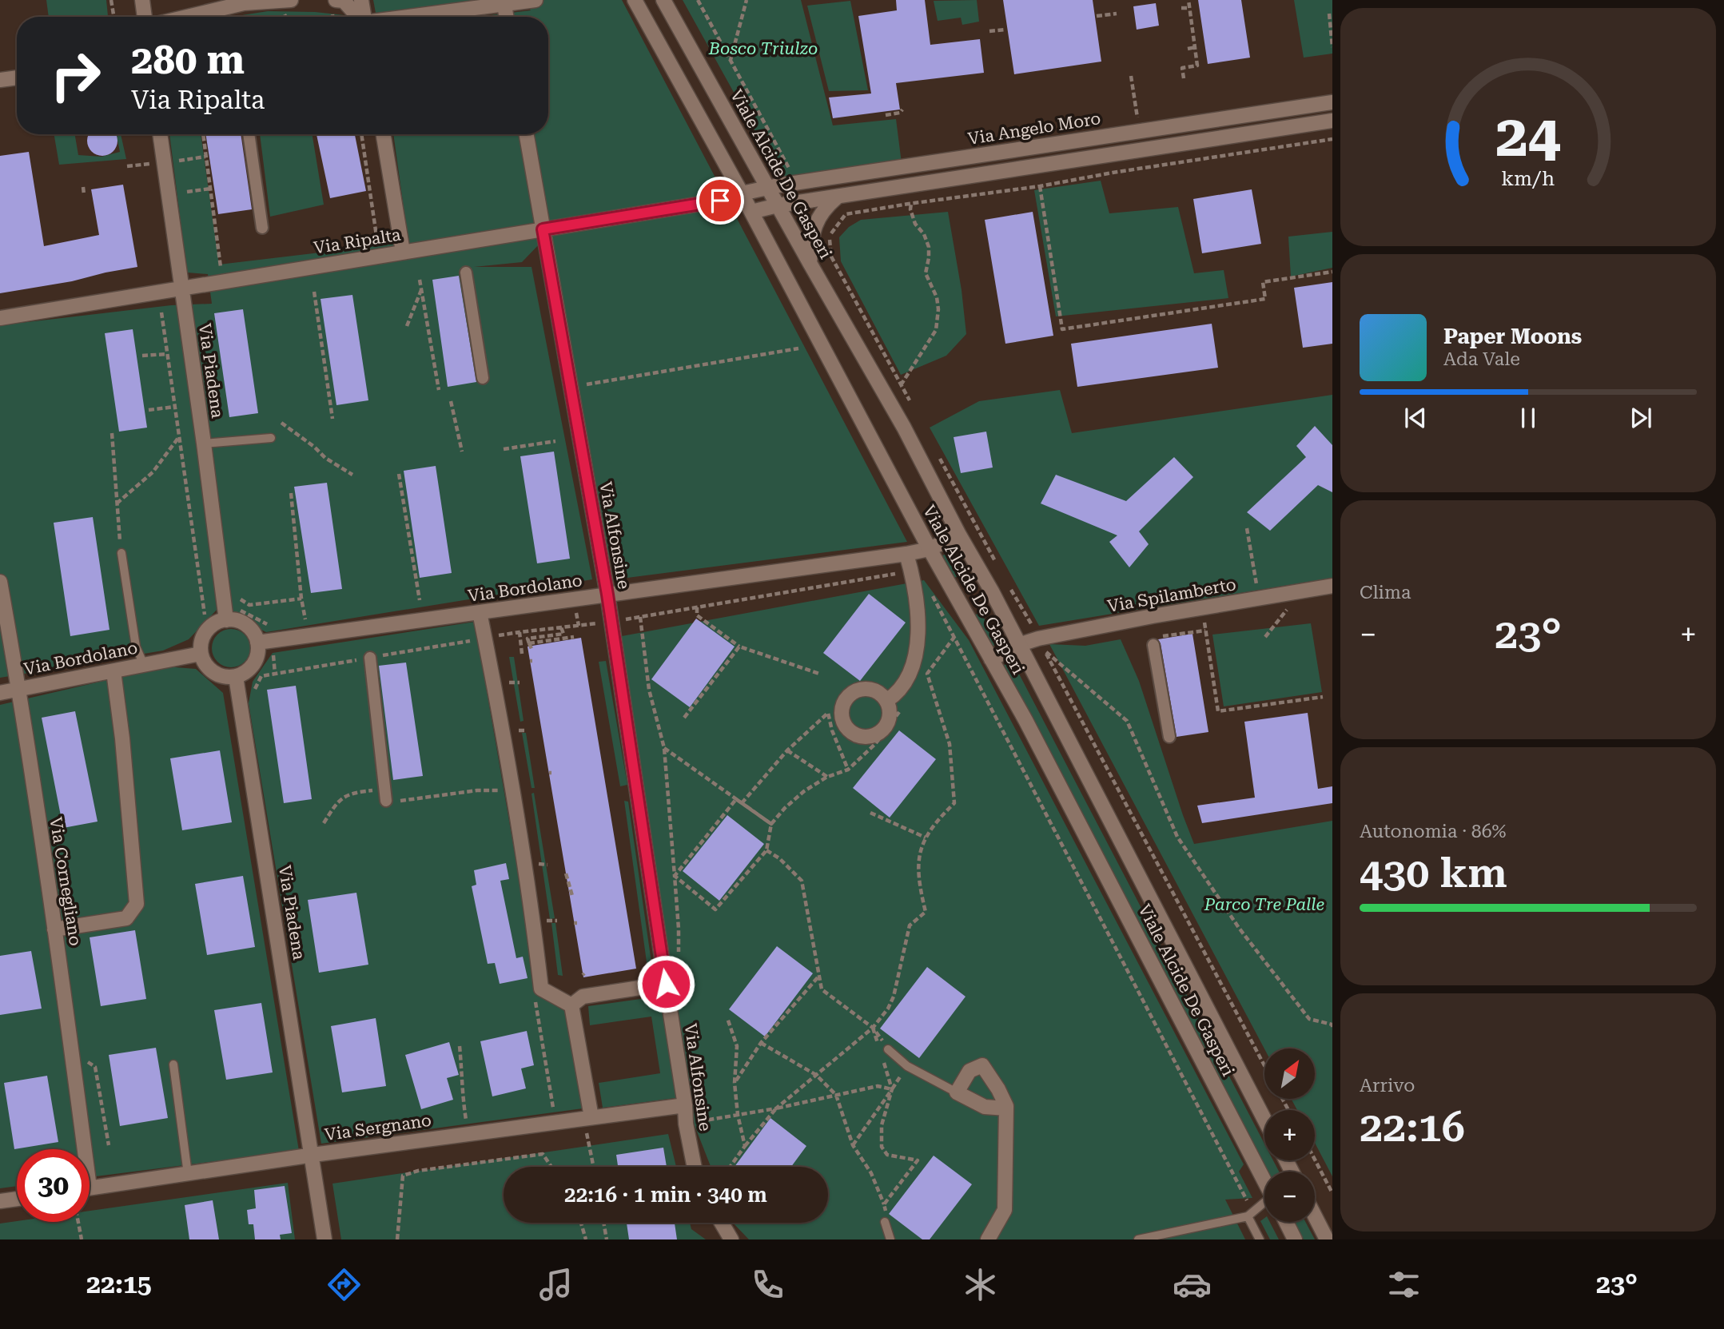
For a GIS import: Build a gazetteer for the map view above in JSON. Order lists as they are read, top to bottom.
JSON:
{
  "streets": {
    "street": [
      "Via Angelo Moro",
      "Viale Alcide De Gasperi",
      "Via Ripalta",
      "Via Piadena",
      "Via Alfonsine",
      "Via Bordolano",
      "Via Spilamberto",
      "Via Cornegliano",
      "Via Sergnano"
    ]
  },
  "crossings": [
    ["Via Angelo Moro", "Viale Alcide De Gasperi"],
    ["Viale Alcide De Gasperi", "Via Bordolano"],
    ["Viale Alcide De Gasperi", "Via Spilamberto"],
    ["Via Ripalta", "Via Piadena"],
    ["Via Ripalta", "Via Alfonsine"],
    ["Via Piadena", "Via Bordolano"],
    ["Via Piadena", "Via Sergnano"],
    ["Via Alfonsine", "Via Bordolano"],
    ["Via Alfonsine", "Via Sergnano"],
    ["Via Bordolano", "Via Cornegliano"]
  ],
  "parks": ["Bosco Triulzo", "Parco Tre Palle"],
  "north": "top right",
  "page": {
    "turn": ["280 m", "Via Ripalta"],
    "song": ["Paper Moons", "Ada Vale"],
    "tile": [
      "Clima",
      ["Autonomia · 86%", "430 km"],
      ["Arrivo", "22:16"]
    ],
    "heat": ["−", "23°", "+"],
    "map_buttons": ["+", "−"],
    "limit": "30",
    "trip": "22:16 · 1 min · 340 m",
    "tabs": ["22:15", "23°"],
    "gauge": ["24", "km/h"]
  }
}
